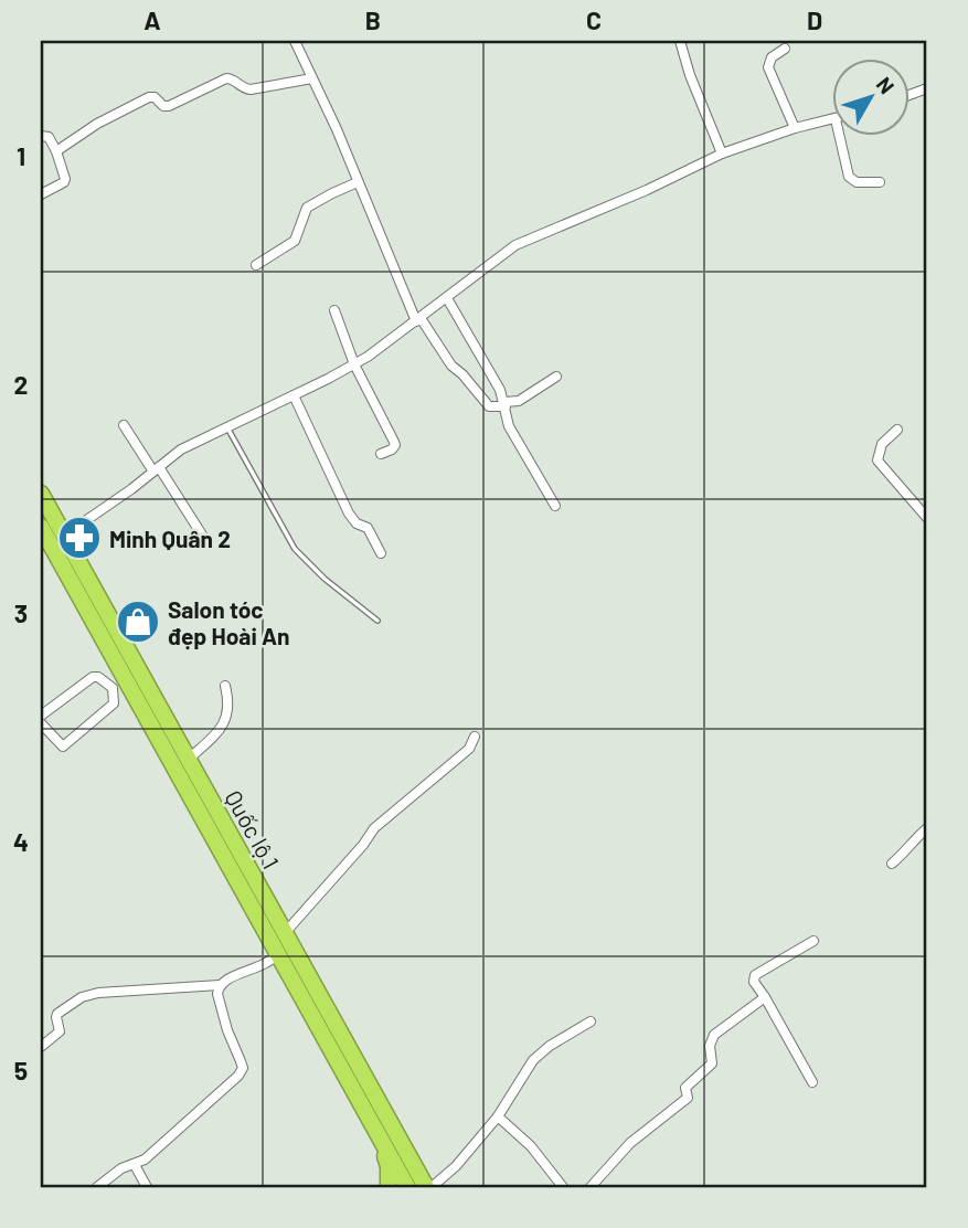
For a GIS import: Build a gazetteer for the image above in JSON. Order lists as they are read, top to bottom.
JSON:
{
  "streets": {
    "highway": ["Quốc lộ 1"]
  },
  "places": {
    "pharmacy": ["Minh Quân 2"],
    "shop": ["Salon tóc đẹp Hoài An"]
  },
  "north": "top right",
  "grid": {
    "columns": [
      "A",
      "B",
      "C",
      "D"
    ],
    "rows": [
      "1",
      "2",
      "3",
      "4",
      "5"
    ]
  }
}
